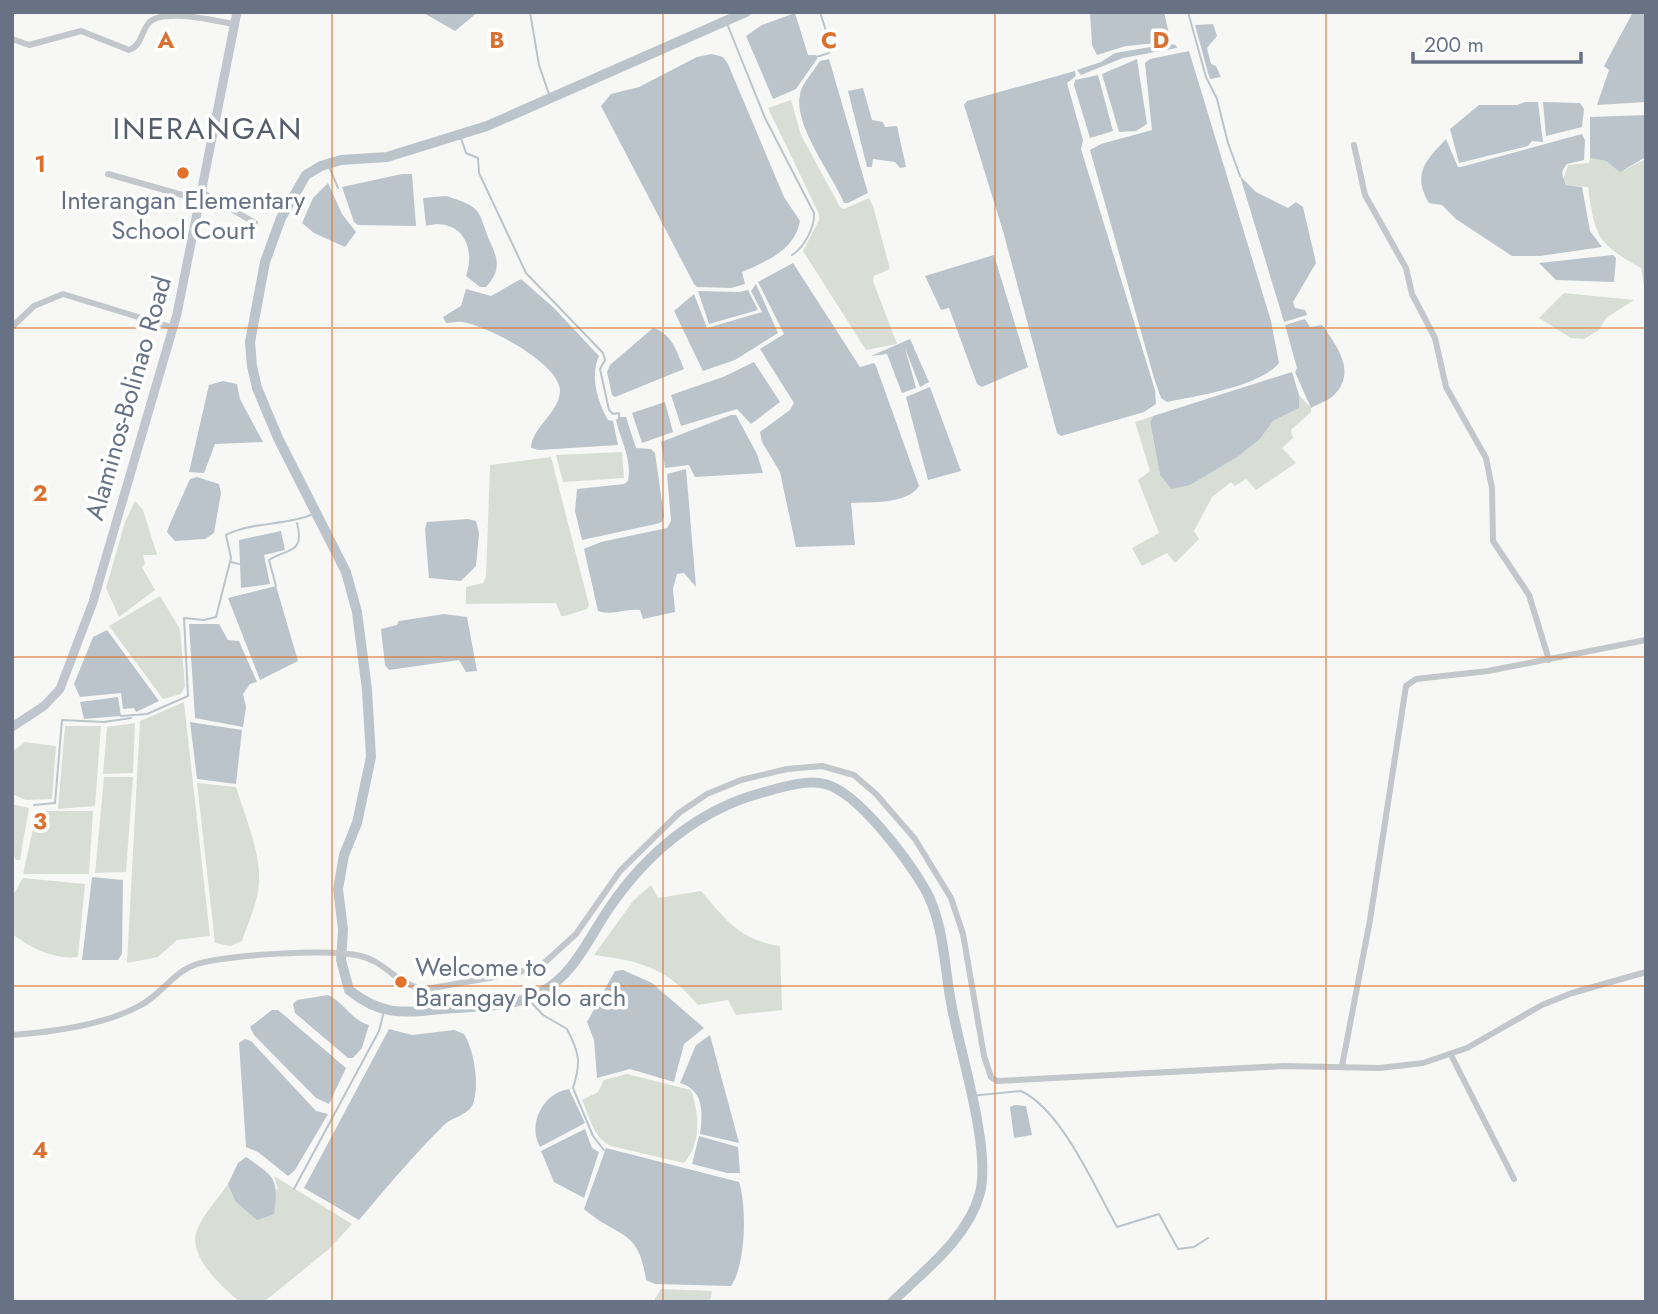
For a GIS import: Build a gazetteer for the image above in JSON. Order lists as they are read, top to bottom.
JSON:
{
  "streets": {
    "main road": ["Alaminos-Bolinao Road"]
  },
  "districts": ["INERANGAN"],
  "places": ["Interangan Elementary School Court", "Welcome to Barangay Polo arch"],
  "scale_bar": "200 m",
  "grid": {
    "columns": [
      "A",
      "B",
      "C",
      "D"
    ],
    "rows": [
      "1",
      "2",
      "3",
      "4"
    ]
  }
}
